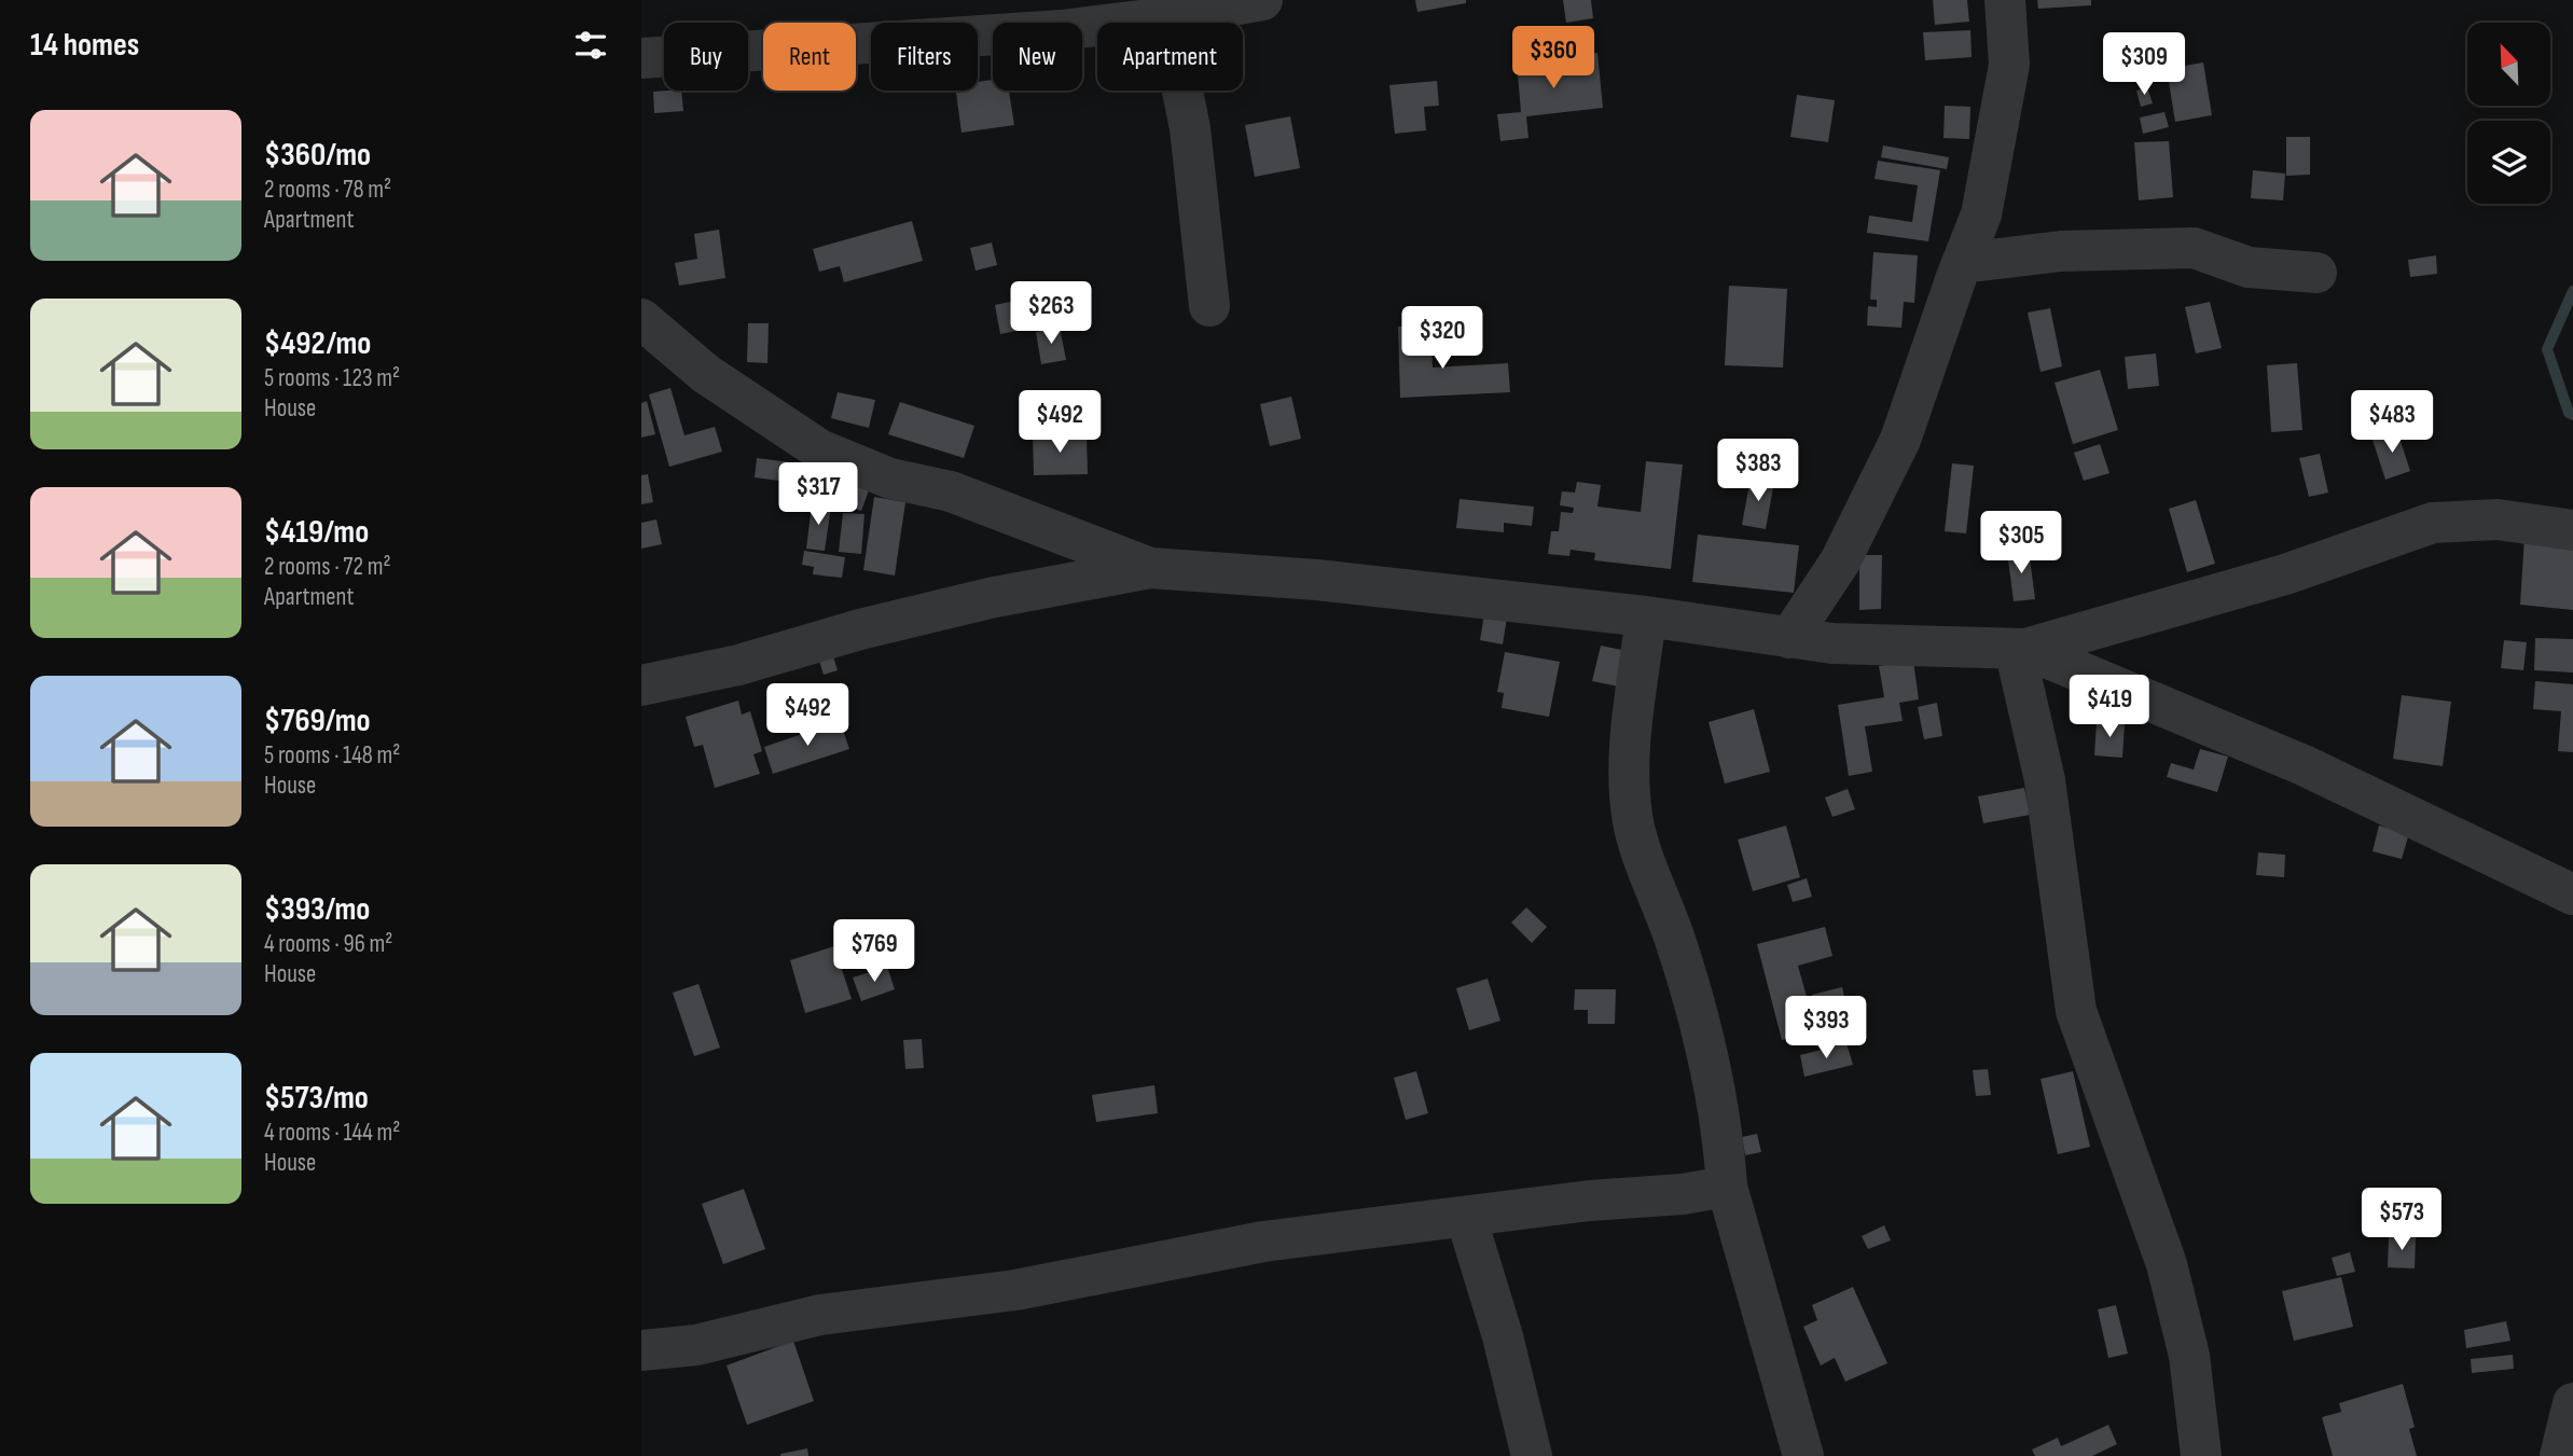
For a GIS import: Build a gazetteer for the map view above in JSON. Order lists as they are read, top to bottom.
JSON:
{
  "north": "top left",
  "page": {
    "heading": "14 homes",
    "chip": [
      "Buy",
      "Rent",
      "Filters",
      "New",
      "Apartment"
    ],
    "price": [
      "$360",
      "$309",
      "$263",
      "$320",
      "$492",
      "$483",
      "$383",
      "$317",
      "$305",
      "$419",
      "$492",
      "$769",
      "$393",
      "$573"
    ],
    "list": [
      {
        "name": "$360/mo",
        "note": "2 rooms · 78 m² · Apartment"
      },
      {
        "name": "$492/mo",
        "note": "5 rooms · 123 m² · House"
      },
      {
        "name": "$419/mo",
        "note": "2 rooms · 72 m² · Apartment"
      },
      {
        "name": "$769/mo",
        "note": "5 rooms · 148 m² · House"
      },
      {
        "name": "$393/mo",
        "note": "4 rooms · 96 m² · House"
      },
      {
        "name": "$573/mo",
        "note": "4 rooms · 144 m² · House"
      }
    ]
  }
}
